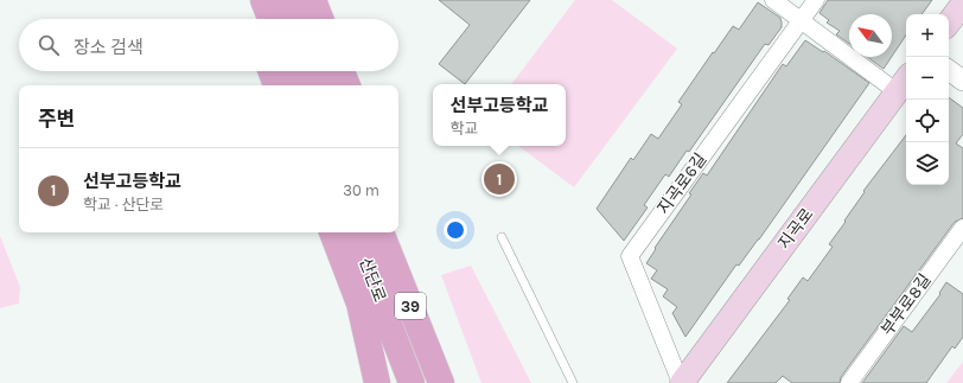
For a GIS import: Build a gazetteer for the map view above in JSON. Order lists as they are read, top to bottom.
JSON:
{
  "streets": {
    "main road": ["지곡로", "산단로", "39"],
    "street": ["지곡로6길", "부부로8길"]
  },
  "crossings": [
    ["지곡로6길", "지곡로"]
  ],
  "north": "top left",
  "page": {
    "map_buttons": ["+", "−"],
    "search": "장소 검색",
    "popup": ["선부고등학교", "학교"],
    "heading": "주변",
    "list": [
      {
        "mark": "1",
        "name": "선부고등학교",
        "note": "학교 · 산단로",
        "value": "30 m"
      }
    ],
    "pins": "1"
  }
}
